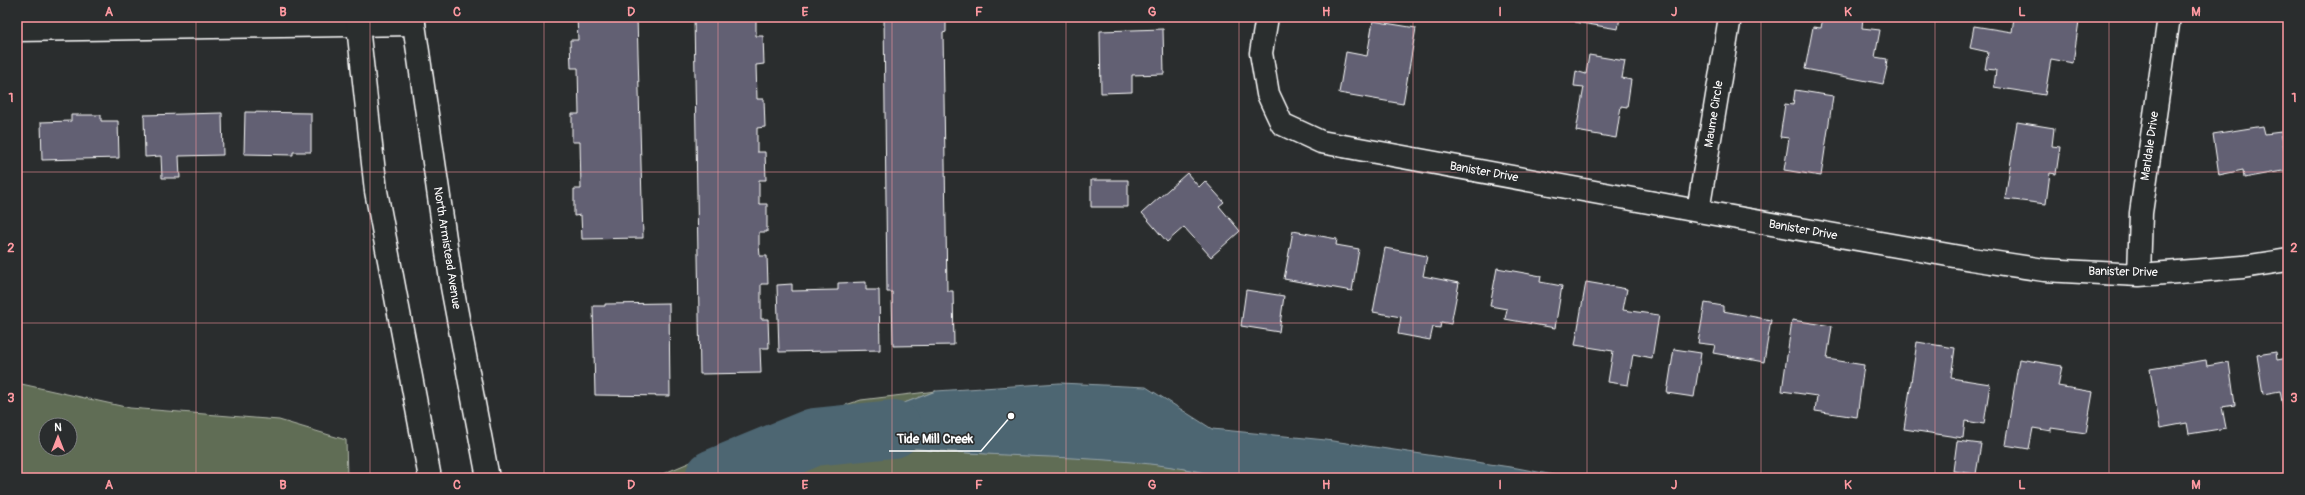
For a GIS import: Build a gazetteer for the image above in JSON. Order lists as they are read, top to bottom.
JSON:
{
  "streets": {
    "street": [
      "Maume Circle",
      "Marldale Drive",
      "Banister Drive",
      "North Armistead Avenue"
    ]
  },
  "crossings": [
    ["Maume Circle", "Banister Drive"],
    ["Marldale Drive", "Banister Drive"]
  ],
  "places": ["Tide Mill Creek"],
  "north": "top",
  "grid": {
    "columns": [
      "A",
      "B",
      "C",
      "D",
      "E",
      "F",
      "G",
      "H",
      "I",
      "J",
      "K",
      "L",
      "M"
    ],
    "rows": ["1", "2", "3"]
  }
}
